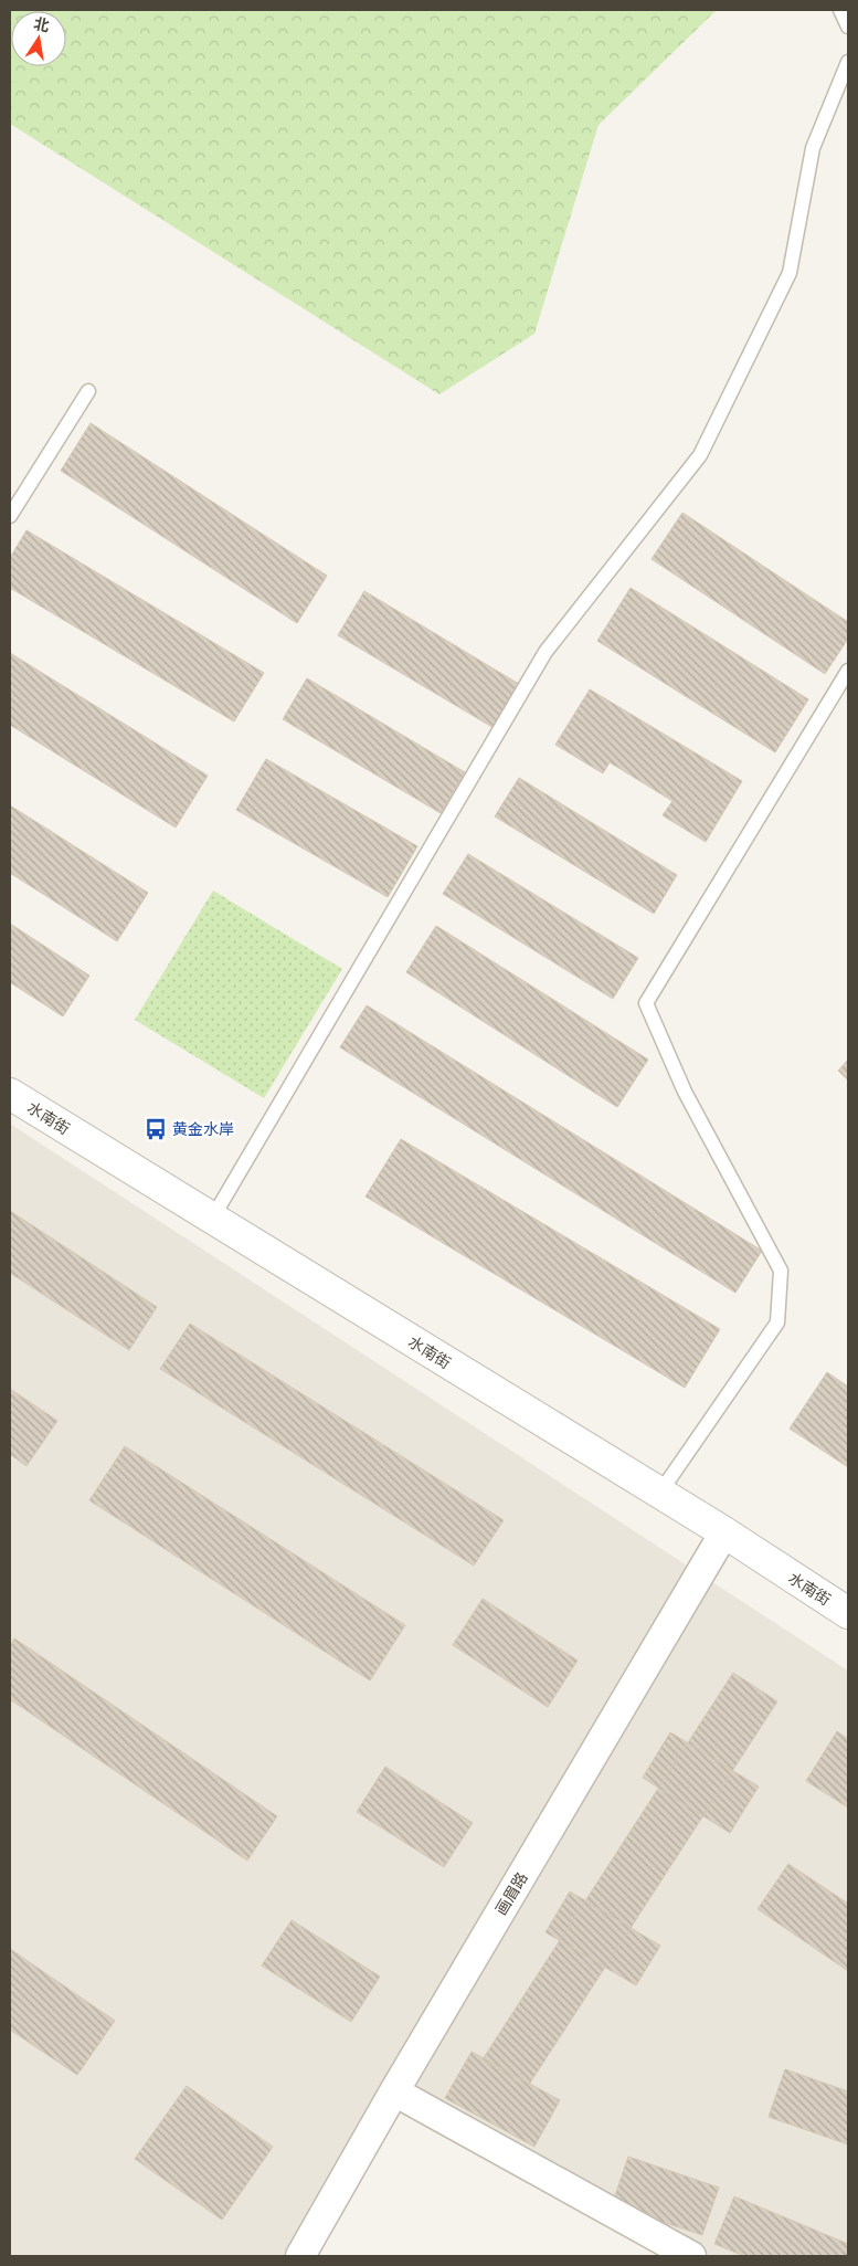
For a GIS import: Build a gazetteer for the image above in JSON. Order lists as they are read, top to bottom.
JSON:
{
  "streets": {
    "street": ["水南街", "画眉路"]
  },
  "crossings": [
    ["水南街", "画眉路"]
  ],
  "places": {
    "bus stop": ["黄金水岸"]
  },
  "north": "top"
}
